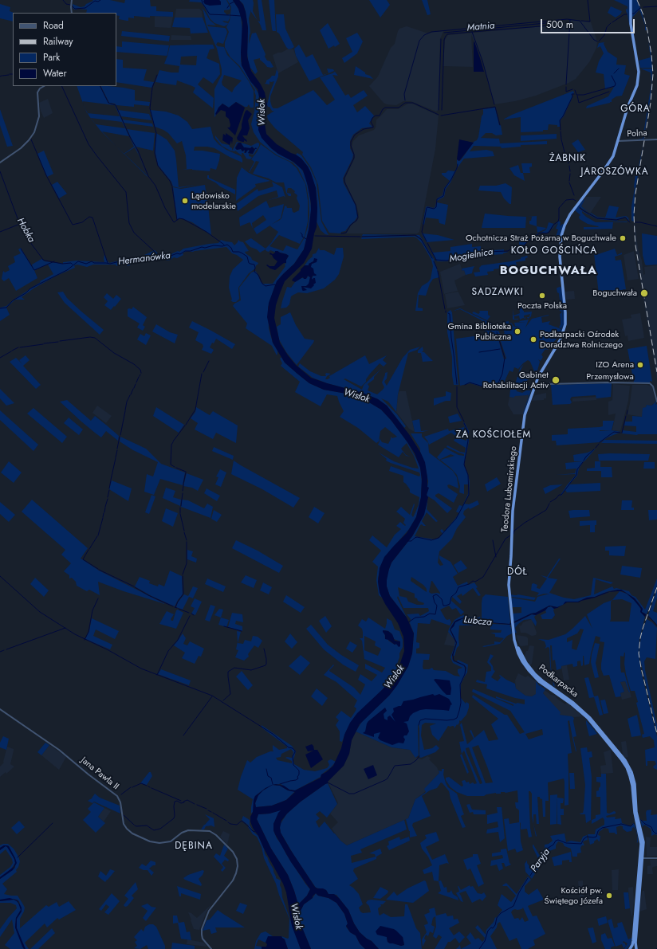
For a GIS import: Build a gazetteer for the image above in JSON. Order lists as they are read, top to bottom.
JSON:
{
  "streets": {
    "highway": ["Teodora Lubomirskiego", "Podkarpacka"],
    "street": ["Polna", "Przemysłowa", "Jana Pawła II"]
  },
  "crossings": [
    ["Polna", "Teodora Lubomirskiego"],
    ["Przemysłowa", "Teodora Lubomirskiego"],
    ["Teodora Lubomirskiego", "Podkarpacka"]
  ],
  "districts": [
    "GÓRA",
    "ŻABNIK",
    "JAROSZÓWKA",
    "KOŁO GOŚCIŃCA",
    "BOGUCHWAŁA",
    "SADZAWKI",
    "ZA KOŚCIOŁEM",
    "DÓŁ",
    "DĘBINA"
  ],
  "water": [
    "Matnia",
    "Wisłok",
    "Hobka",
    "Mogielnica",
    "Hermanówka",
    "Lubcza",
    "Paryja"
  ],
  "places": [
    "Lądowisko modelarskie",
    "Ochotnicza Straż Pożarna w Boguchwale",
    "Boguchwała",
    "Poczta Polska",
    "Gmina Biblioteka Publiczna",
    "Podkarpacki Ośrodek Doradztwa Rolniczego",
    "IZO Arena",
    "Gabinet Rehabilitacji Activ",
    "Kościół pw. Świętego Józefa"
  ],
  "legend": [
    "Road",
    "Railway",
    "Park",
    "Water"
  ],
  "scale_bar": "500 m"
}
